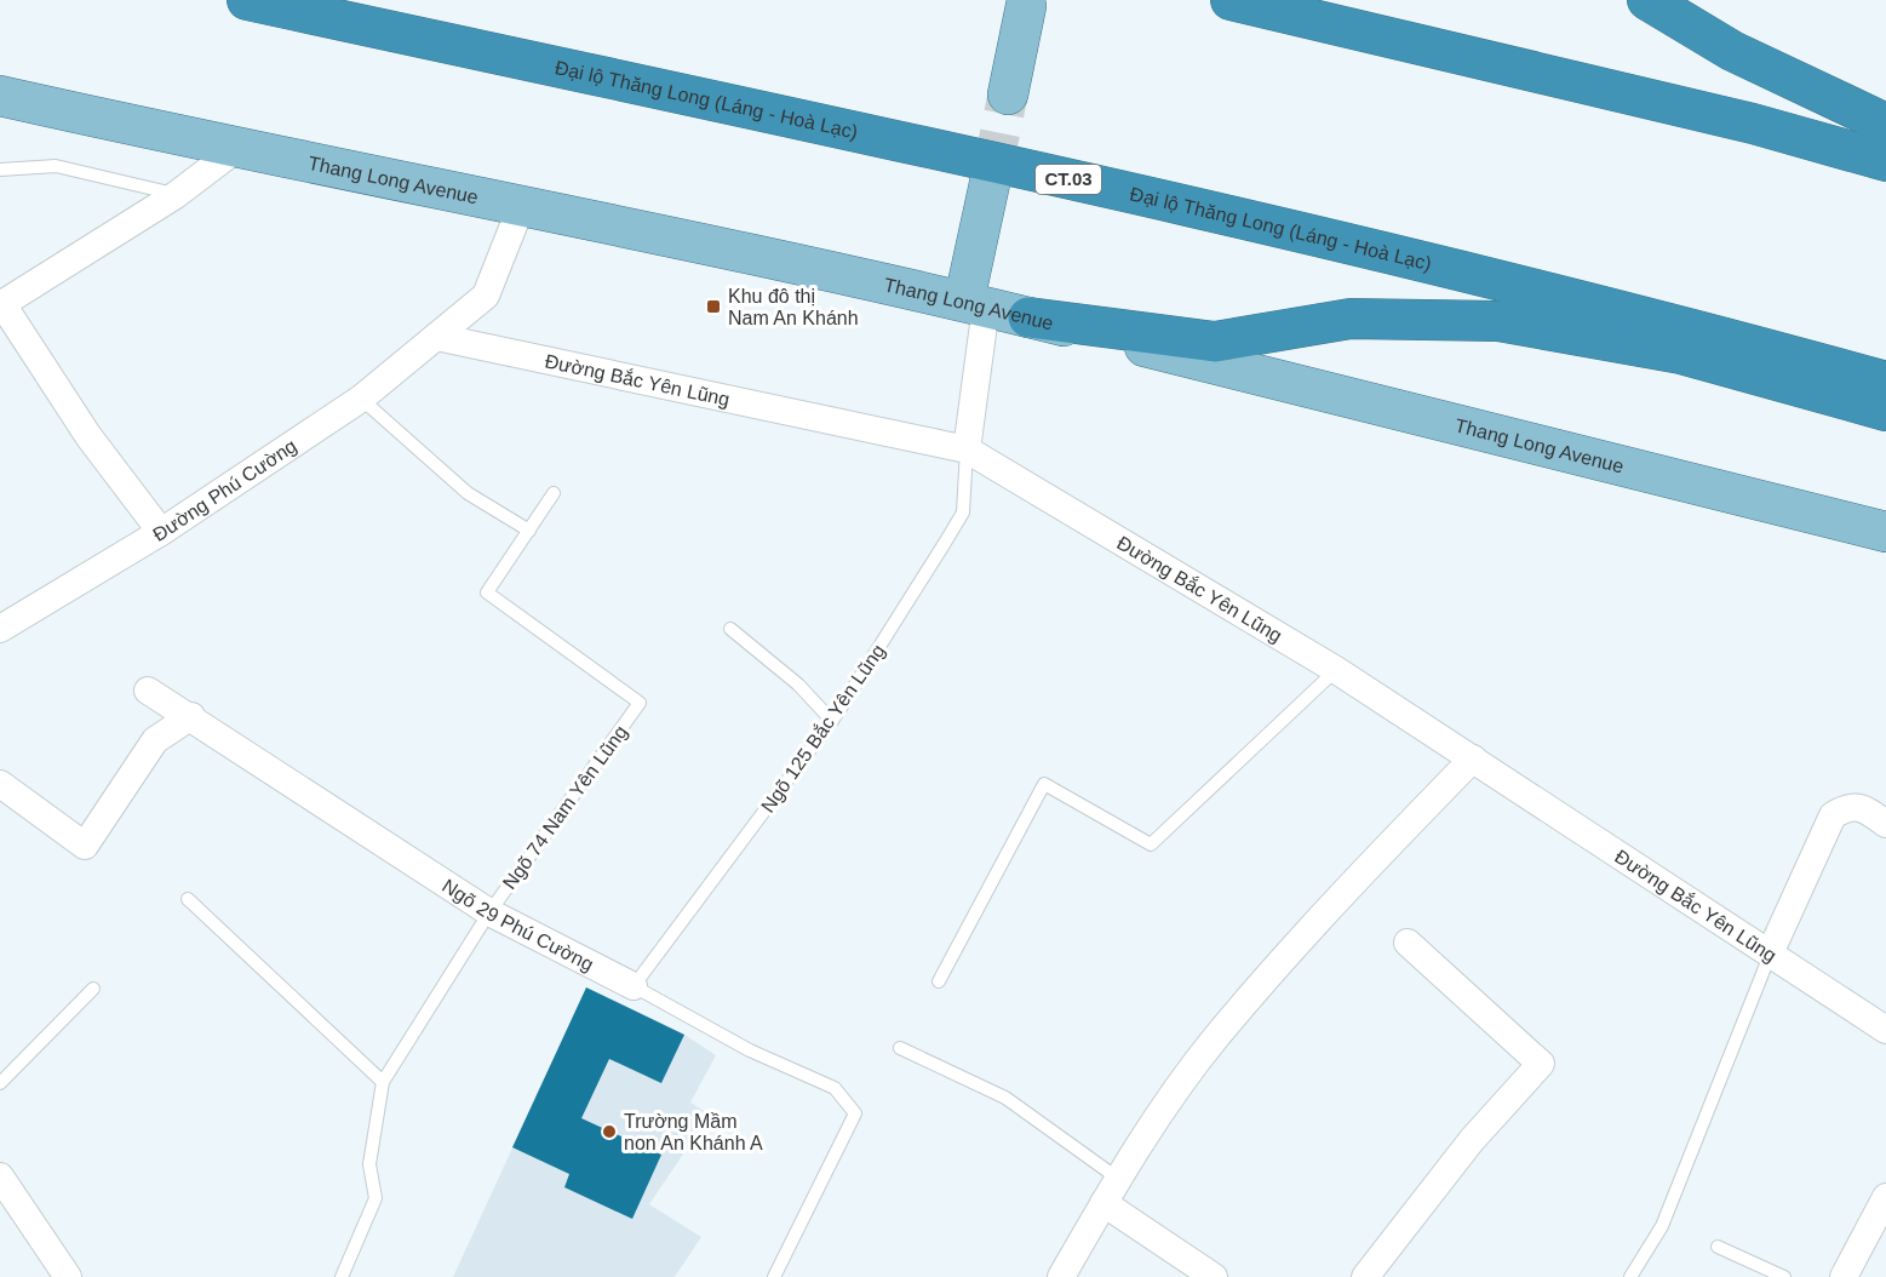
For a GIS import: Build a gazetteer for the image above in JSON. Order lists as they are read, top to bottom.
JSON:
{
  "streets": {
    "highway": ["Đại lộ Thăng Long (Láng - Hoà Lạc)", "CT.03"],
    "main road": ["Thang Long Avenue"],
    "street": ["Đường Bắc Yên Lũng", "Đường Phú Cường", "Ngõ 29 Phú Cường"],
    "lane": ["Ngõ 125 Bắc Yên Lũng", "Ngõ 74 Nam Yên Lũng"]
  },
  "crossings": [
    ["Thang Long Avenue", "Đường Phú Cường"],
    ["Đường Bắc Yên Lũng", "Đường Phú Cường"],
    ["Đường Bắc Yên Lũng", "Ngõ 125 Bắc Yên Lũng"],
    ["Ngõ 125 Bắc Yên Lũng", "Ngõ 29 Phú Cường"],
    ["Ngõ 74 Nam Yên Lũng", "Ngõ 29 Phú Cường"]
  ],
  "places": {
    "transit": ["Khu đô thị Nam An Khánh"],
    "other": ["Trường Mầm non An Khánh A"]
  }
}
